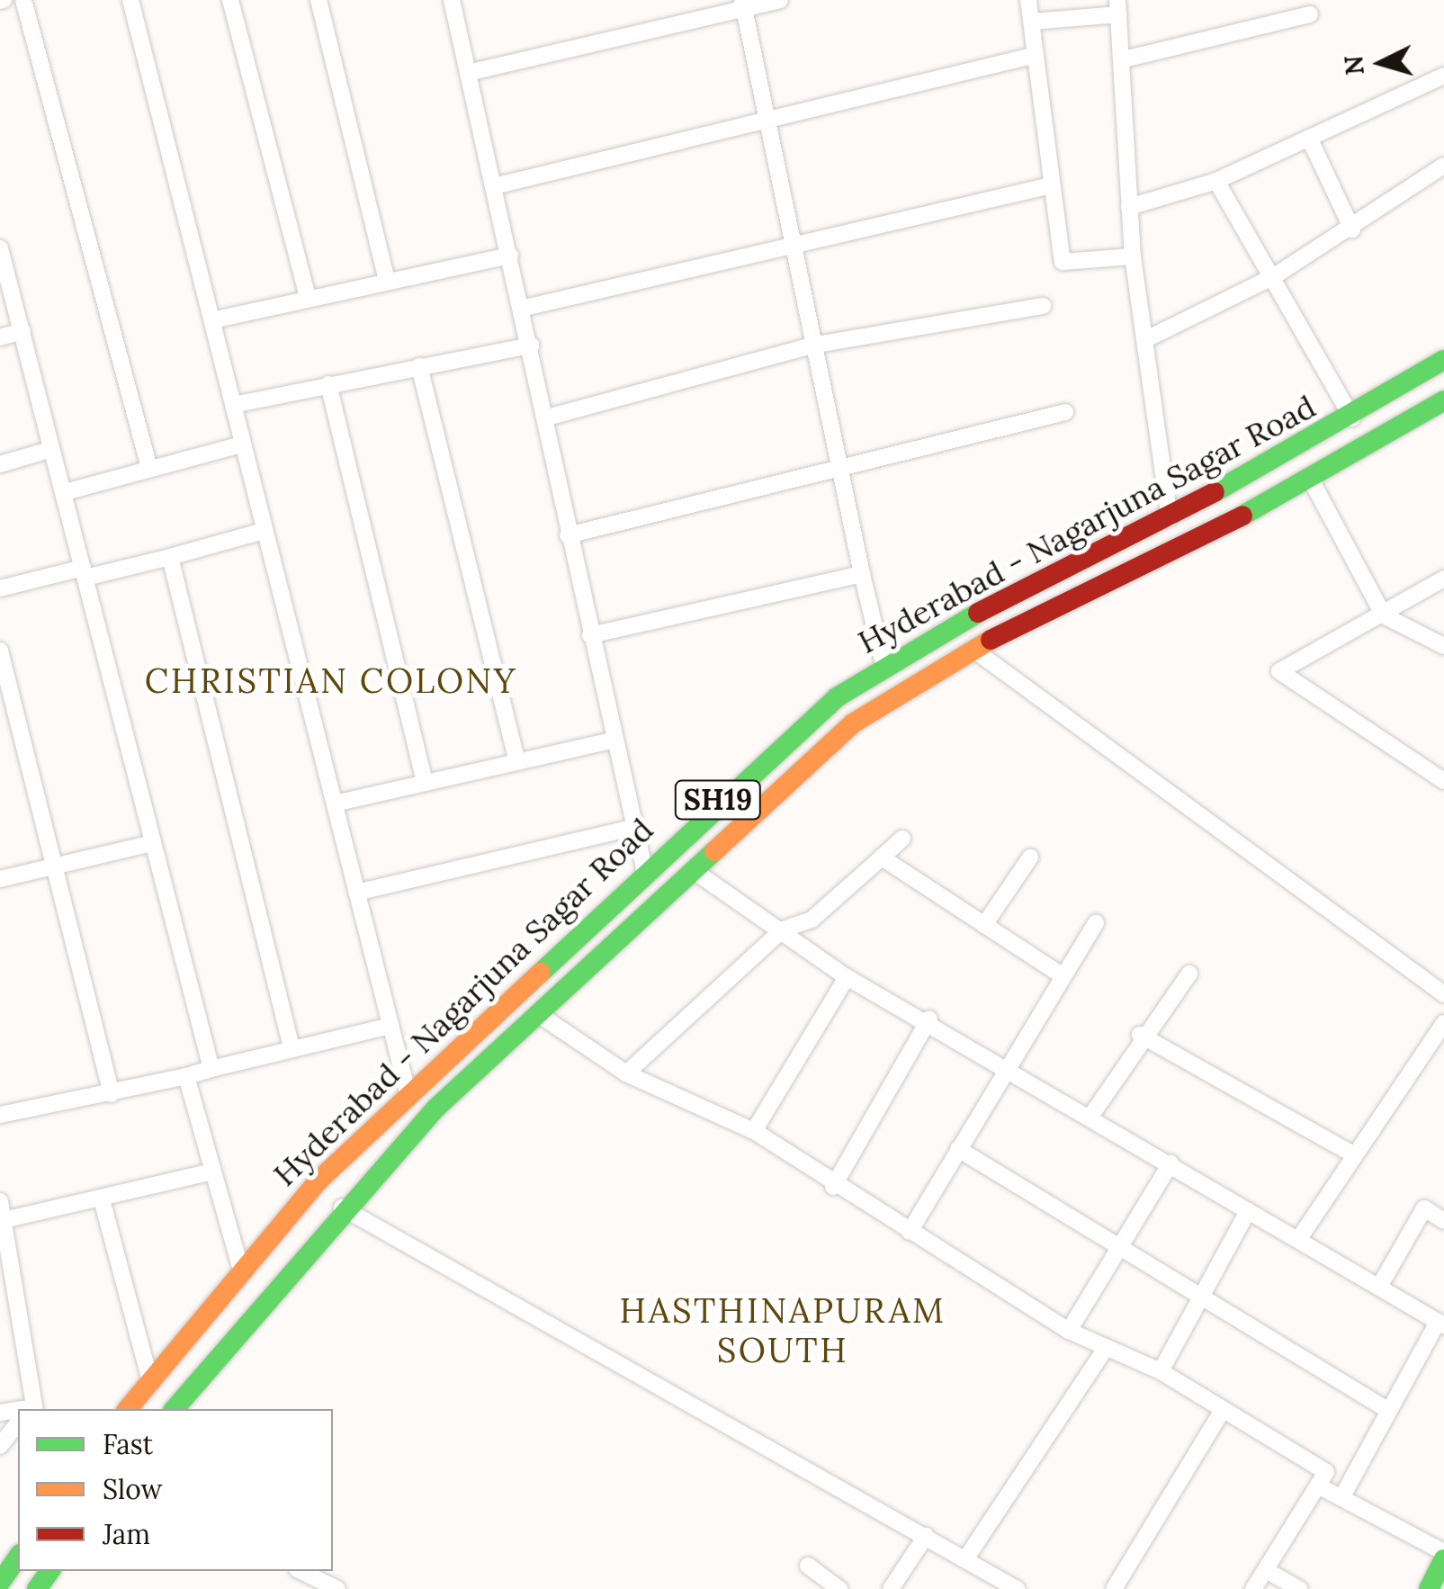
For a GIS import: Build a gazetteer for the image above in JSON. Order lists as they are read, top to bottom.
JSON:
{
  "streets": {
    "main road": ["Hyderabad - Nagarjuna Sagar Road", "SH19"]
  },
  "districts": ["CHRISTIAN COLONY", "HASTHINAPURAM SOUTH"],
  "legend": ["Fast", "Slow", "Jam"],
  "north": "left"
}
